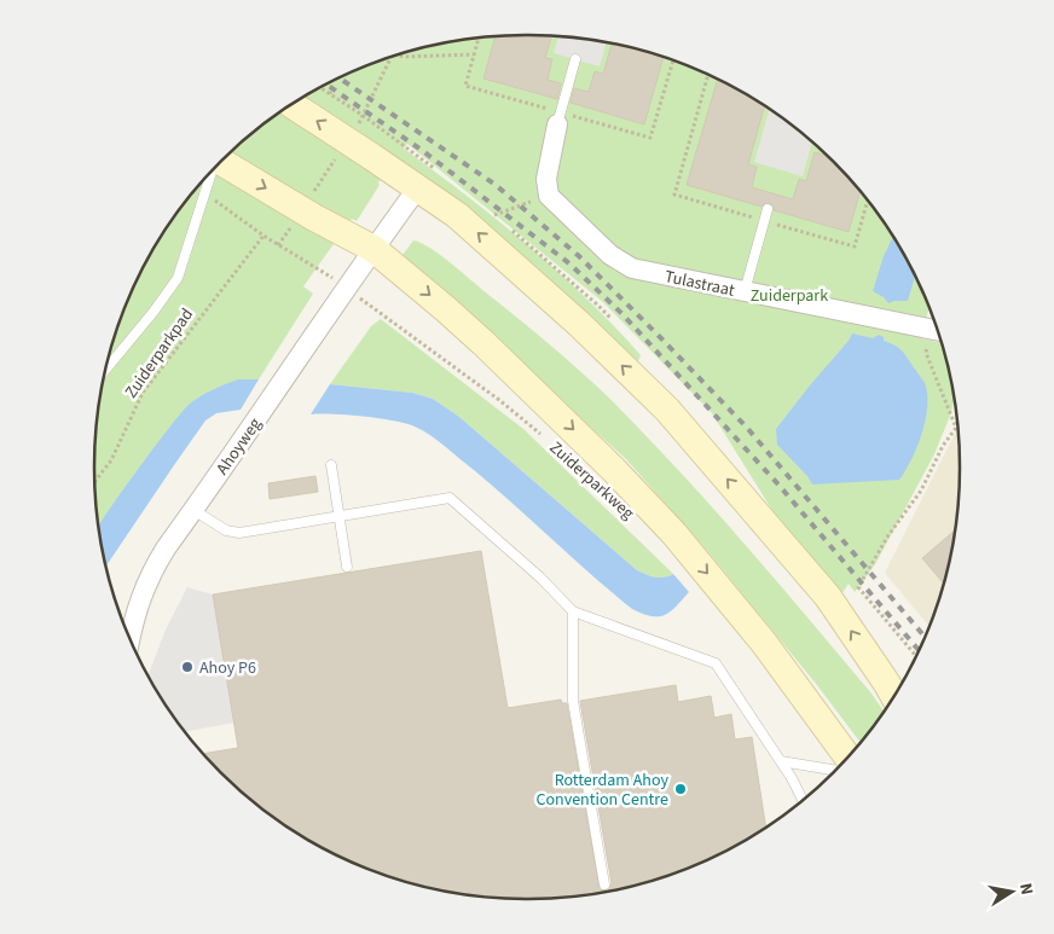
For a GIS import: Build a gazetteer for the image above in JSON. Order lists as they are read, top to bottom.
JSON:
{
  "streets": {
    "main road": ["Zuiderparkweg"],
    "street": ["Tulastraat", "Ahoyweg"],
    "path": ["Zuiderparkpad"]
  },
  "crossings": [
    ["Zuiderparkpad", "Zuiderparkweg"],
    ["Ahoyweg", "Zuiderparkweg"]
  ],
  "parks": ["Zuiderpark"],
  "places": ["Ahoy P6", "Rotterdam Ahoy Convention Centre"],
  "north": "right"
}
